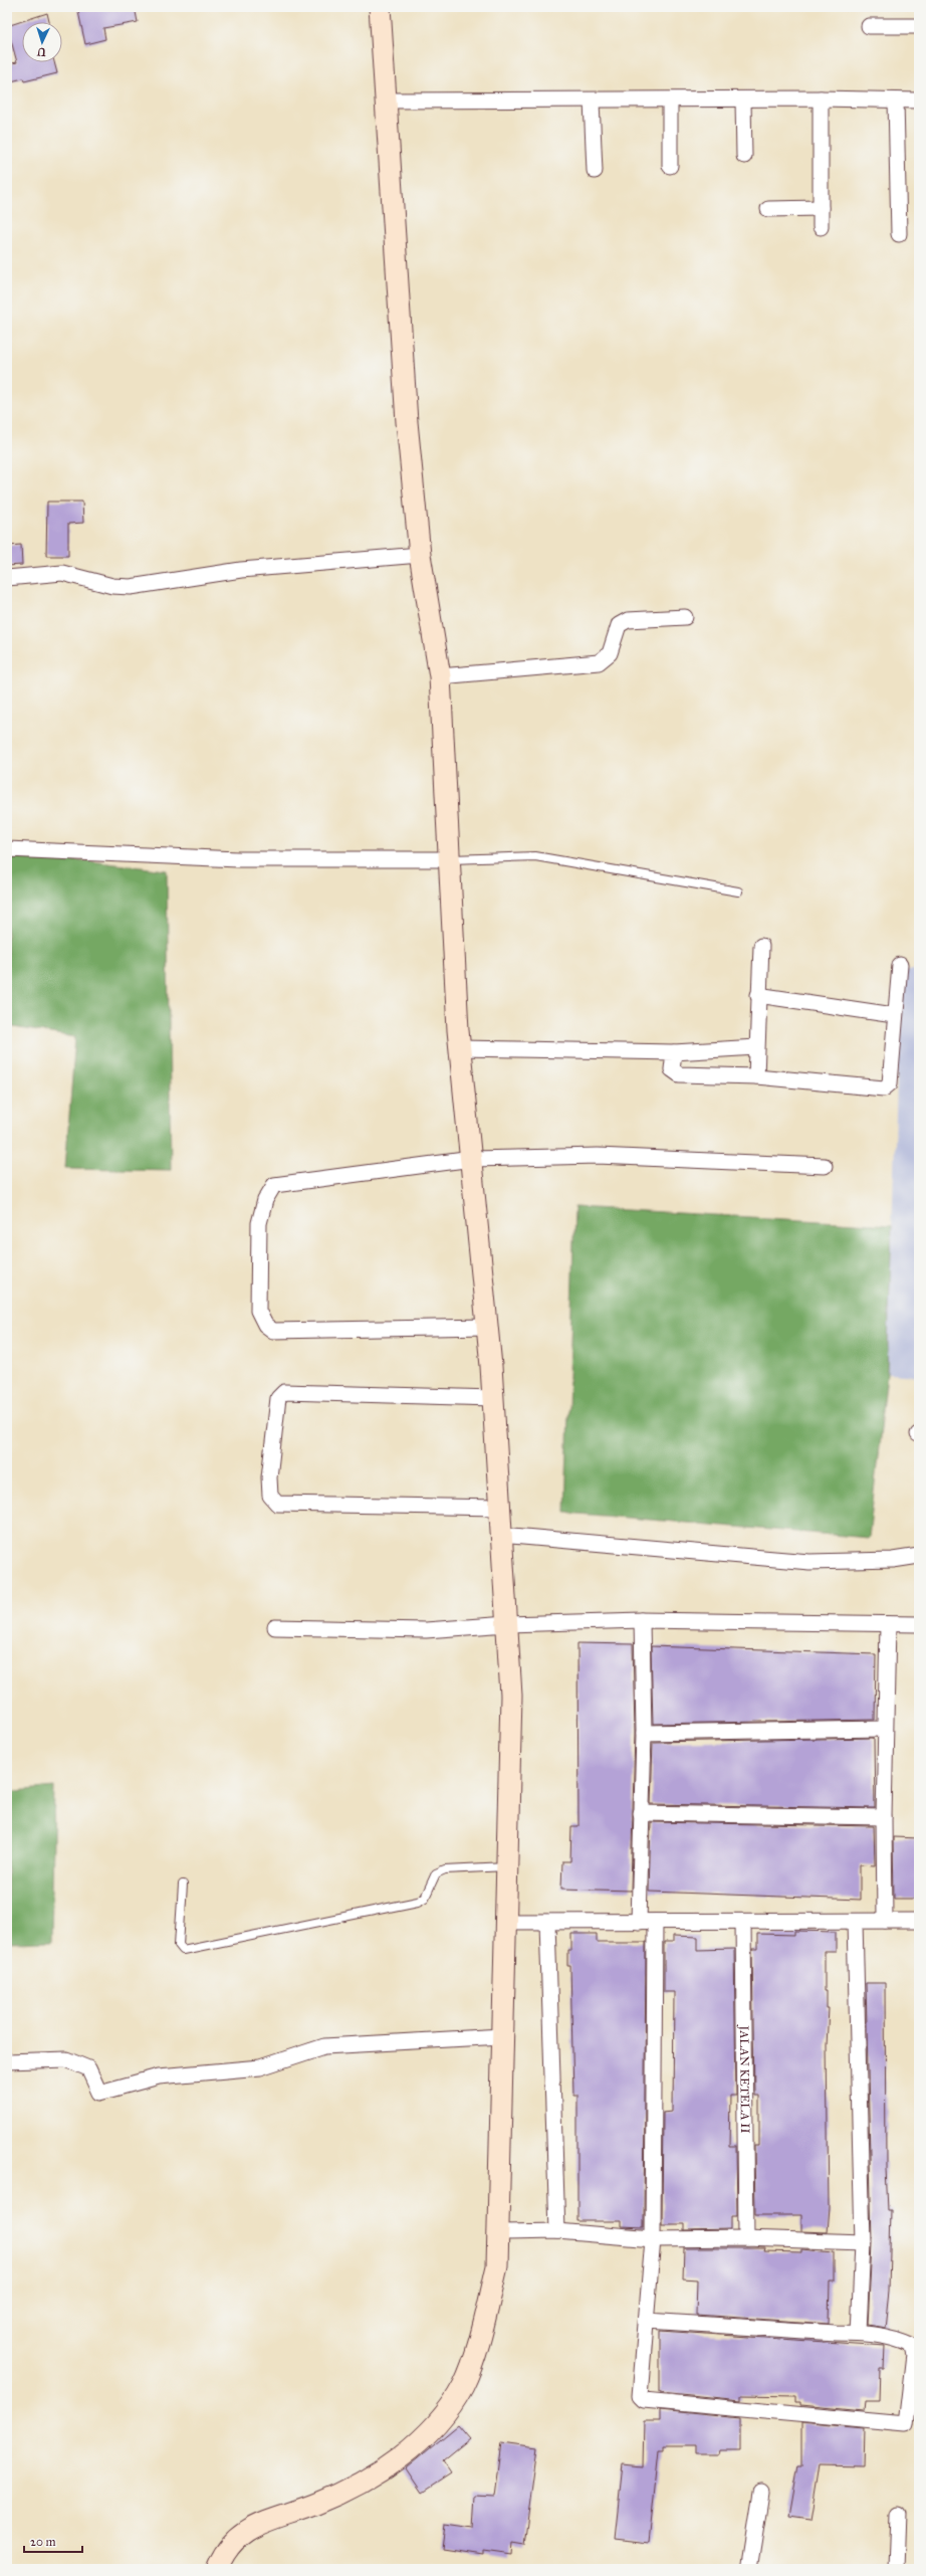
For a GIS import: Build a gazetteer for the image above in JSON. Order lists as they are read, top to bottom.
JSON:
{
  "streets": {
    "street": ["JALAN KETELA II"]
  },
  "scale_bar": "20 m",
  "north": "bottom"
}
